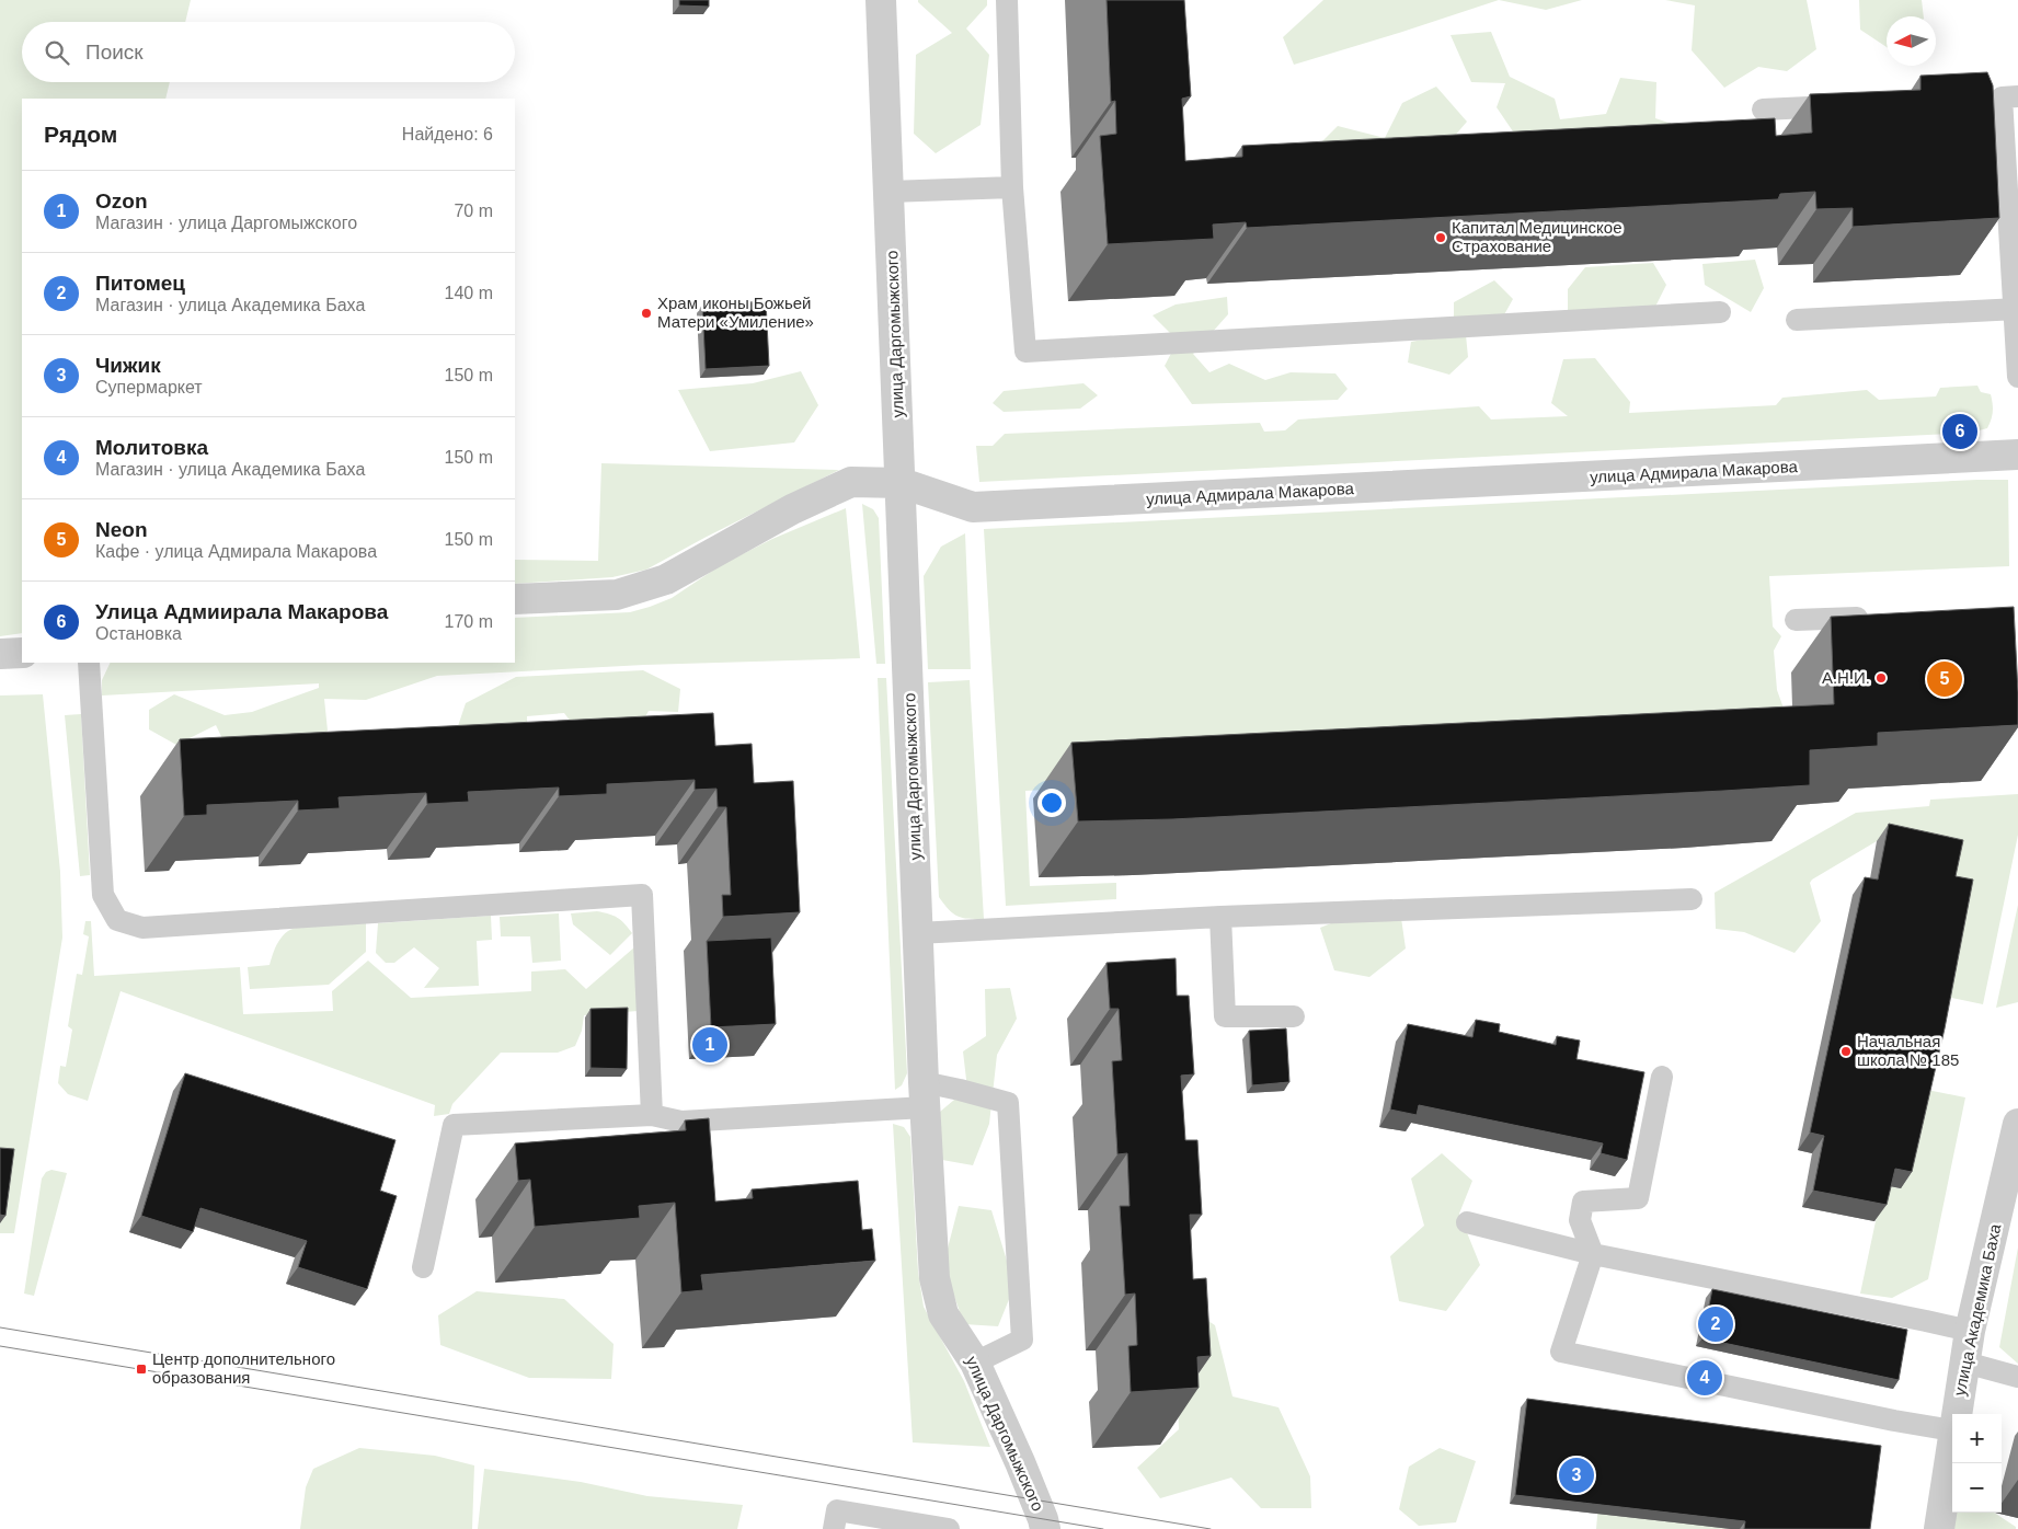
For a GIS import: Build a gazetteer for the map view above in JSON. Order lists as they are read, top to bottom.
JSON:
{
  "streets": {
    "street": ["улица Даргомыжского", "улица Адмирала Макарова", "улица Академика Баха"]
  },
  "crossings": [
    ["улица Даргомыжского", "улица Адмирала Макарова"]
  ],
  "places": {
    "other": [
      "Капитал Медицинское Страхование",
      "Храм иконы Божьей Матери «Умиление»",
      "А.Н.И.",
      "Начальная школа № 185"
    ],
    "transit": ["Центр дополнительного образования"]
  },
  "north": "left",
  "page": {
    "search": "Поиск",
    "heading": ["Рядом", "Найдено: 6"],
    "list": [
      {
        "mark": "1",
        "name": "Ozon",
        "note": "Магазин · улица Даргомыжского",
        "value": "70 m"
      },
      {
        "mark": "2",
        "name": "Питомец",
        "note": "Магазин · улица Академика Баха",
        "value": "140 m"
      },
      {
        "mark": "3",
        "name": "Чижик",
        "note": "Супермаркет",
        "value": "150 m"
      },
      {
        "mark": "4",
        "name": "Молитовка",
        "note": "Магазин · улица Академика Баха",
        "value": "150 m"
      },
      {
        "mark": "5",
        "name": "Neon",
        "note": "Кафе · улица Адмирала Макарова",
        "value": "150 m"
      },
      {
        "mark": "6",
        "name": "Улица Адмиирала Макарова",
        "note": "Остановка",
        "value": "170 m"
      }
    ],
    "pins": [
      "6",
      "5",
      "1",
      "2",
      "4",
      "3"
    ],
    "map_buttons": ["+", "−"]
  }
}
